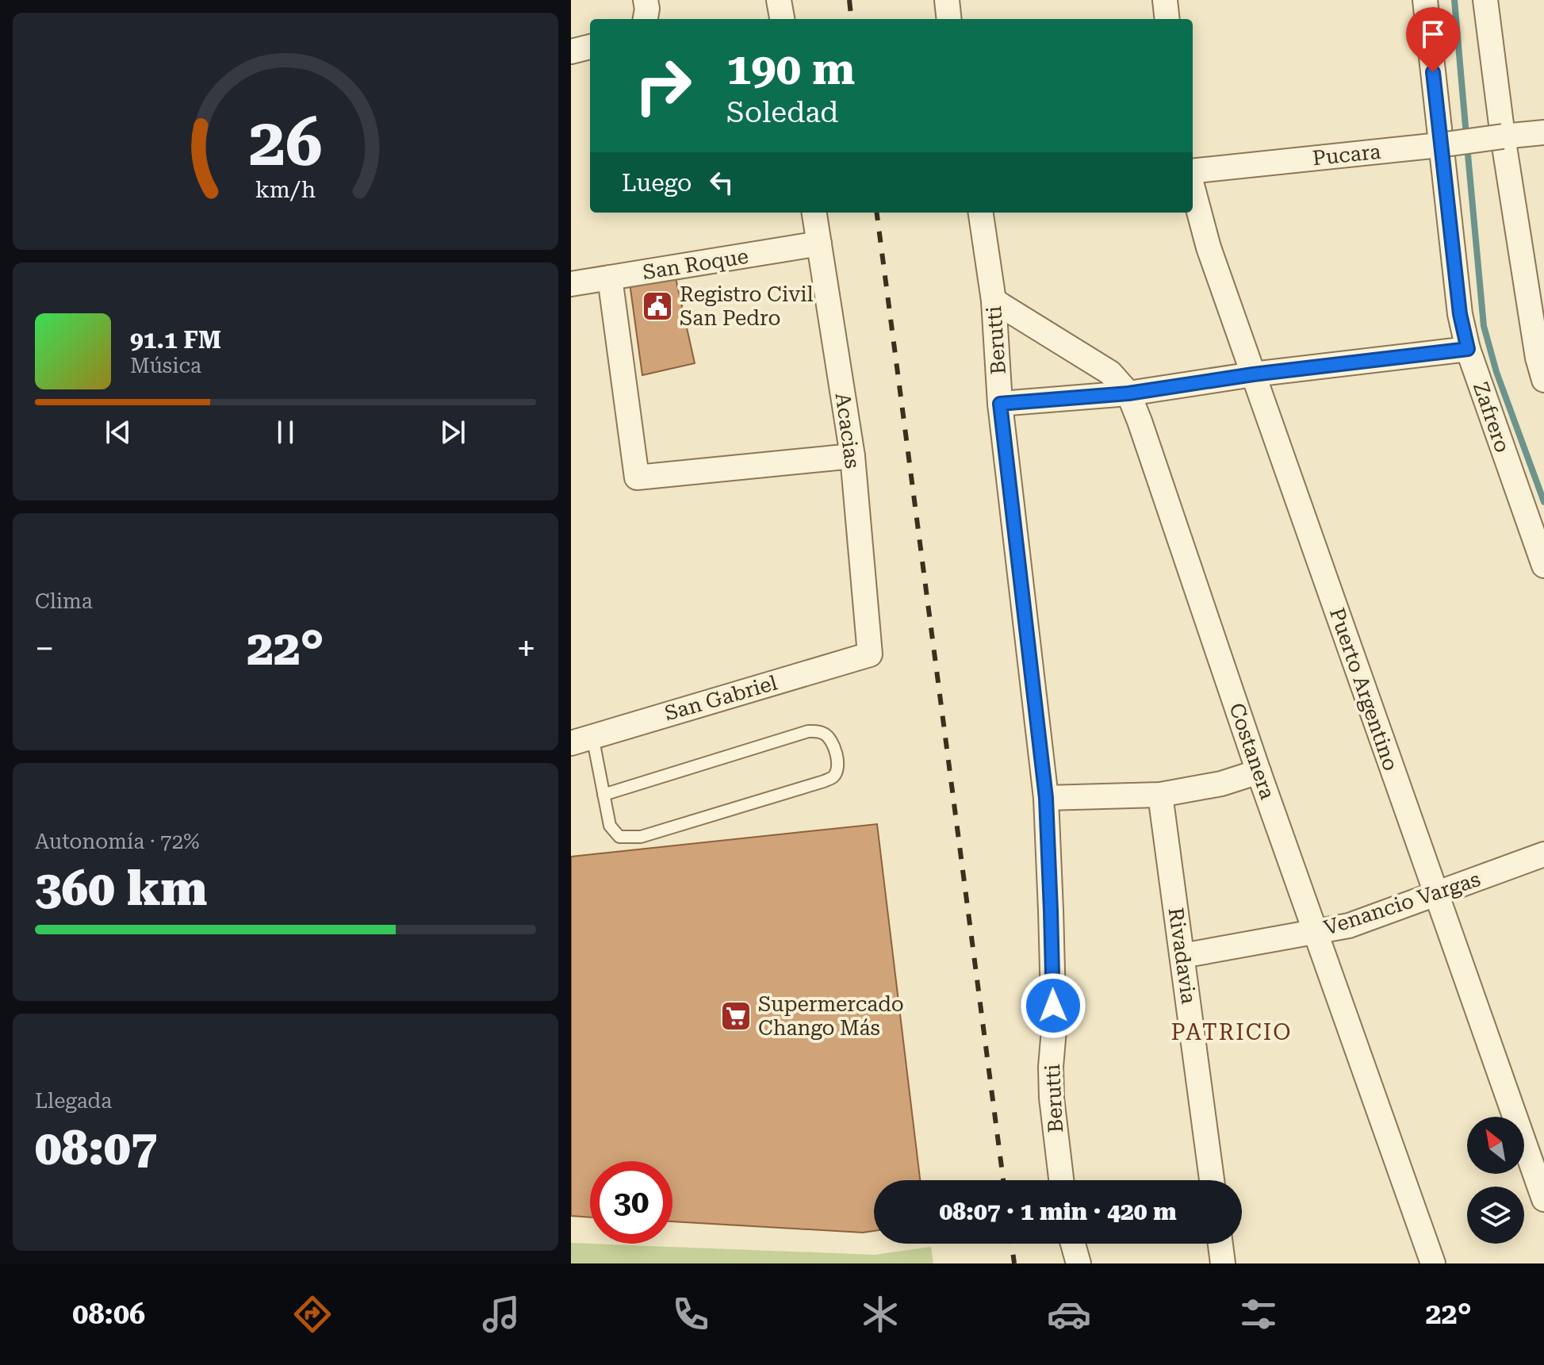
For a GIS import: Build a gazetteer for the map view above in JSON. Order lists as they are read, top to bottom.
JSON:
{
  "streets": {
    "street": [
      "Pucara",
      "San Roque",
      "Berutti",
      "Zafrero",
      "Acacias",
      "Puerto Argentino",
      "San Gabriel",
      "Costanera",
      "Venancio Vargas",
      "Rivadavia"
    ]
  },
  "crossings": [
    ["San Roque", "Acacias"],
    ["Berutti", "Costanera"],
    ["Acacias", "San Gabriel"],
    ["Puerto Argentino", "Venancio Vargas"],
    ["Costanera", "Venancio Vargas"],
    ["Venancio Vargas", "Rivadavia"]
  ],
  "districts": ["PATRICIO"],
  "places": {
    "public building": ["Registro Civil San Pedro"],
    "supermarket": ["Supermercado Chango Más"]
  },
  "north": "top left",
  "page": {
    "turn": ["190 m", "Soledad"],
    "then": "Luego",
    "song": ["91.1 FM", "Música"],
    "tile": [
      "Clima",
      ["Autonomía · 72%", "360 km"],
      ["Llegada", "08:07"]
    ],
    "heat": ["−", "22°", "+"],
    "limit": "30",
    "trip": "08:07 · 1 min · 420 m",
    "tabs": ["08:06", "22°"],
    "gauge": ["26", "km/h"]
  }
}
